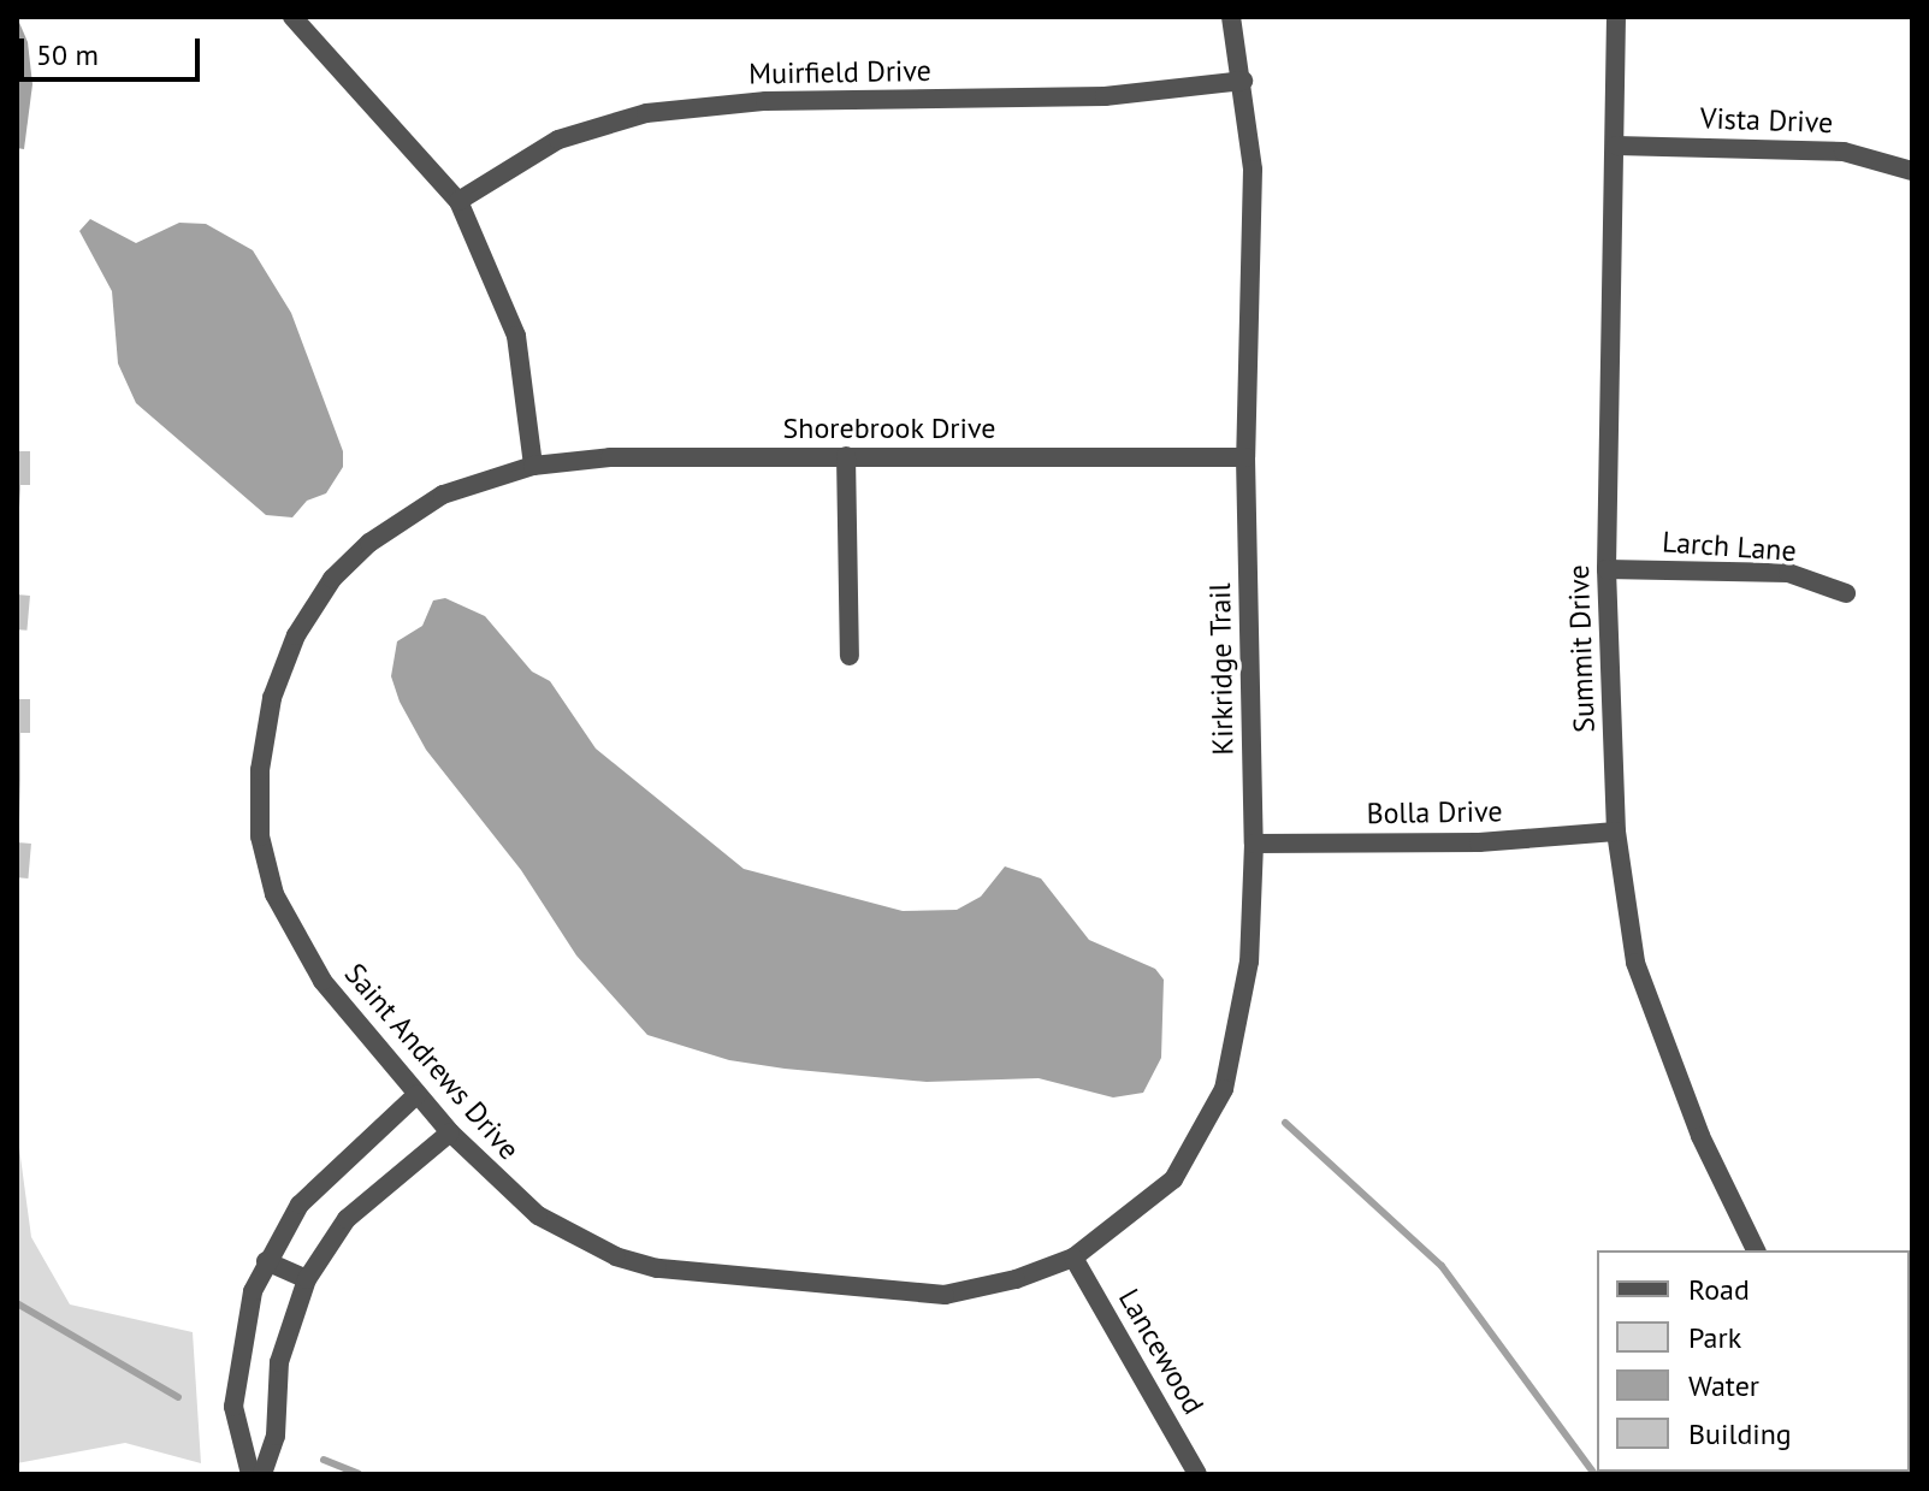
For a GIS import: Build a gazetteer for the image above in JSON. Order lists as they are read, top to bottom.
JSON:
{
  "streets": {
    "street": [
      "Muirfield Drive",
      "Vista Drive",
      "Shorebrook Drive",
      "Larch Lane",
      "Summit Drive",
      "Kirkridge Trail",
      "Bolla Drive",
      "Saint Andrews Drive",
      "Lancewood"
    ]
  },
  "crossings": [
    ["Muirfield Drive", "Kirkridge Trail"],
    ["Vista Drive", "Summit Drive"],
    ["Shorebrook Drive", "Kirkridge Trail"],
    ["Shorebrook Drive", "Saint Andrews Drive"],
    ["Larch Lane", "Summit Drive"],
    ["Summit Drive", "Bolla Drive"],
    ["Kirkridge Trail", "Bolla Drive"],
    ["Kirkridge Trail", "Saint Andrews Drive"],
    ["Kirkridge Trail", "Lancewood"],
    ["Saint Andrews Drive", "Lancewood"]
  ],
  "legend": [
    "Road",
    "Park",
    "Water",
    "Building"
  ],
  "scale_bar": "50 m"
}
